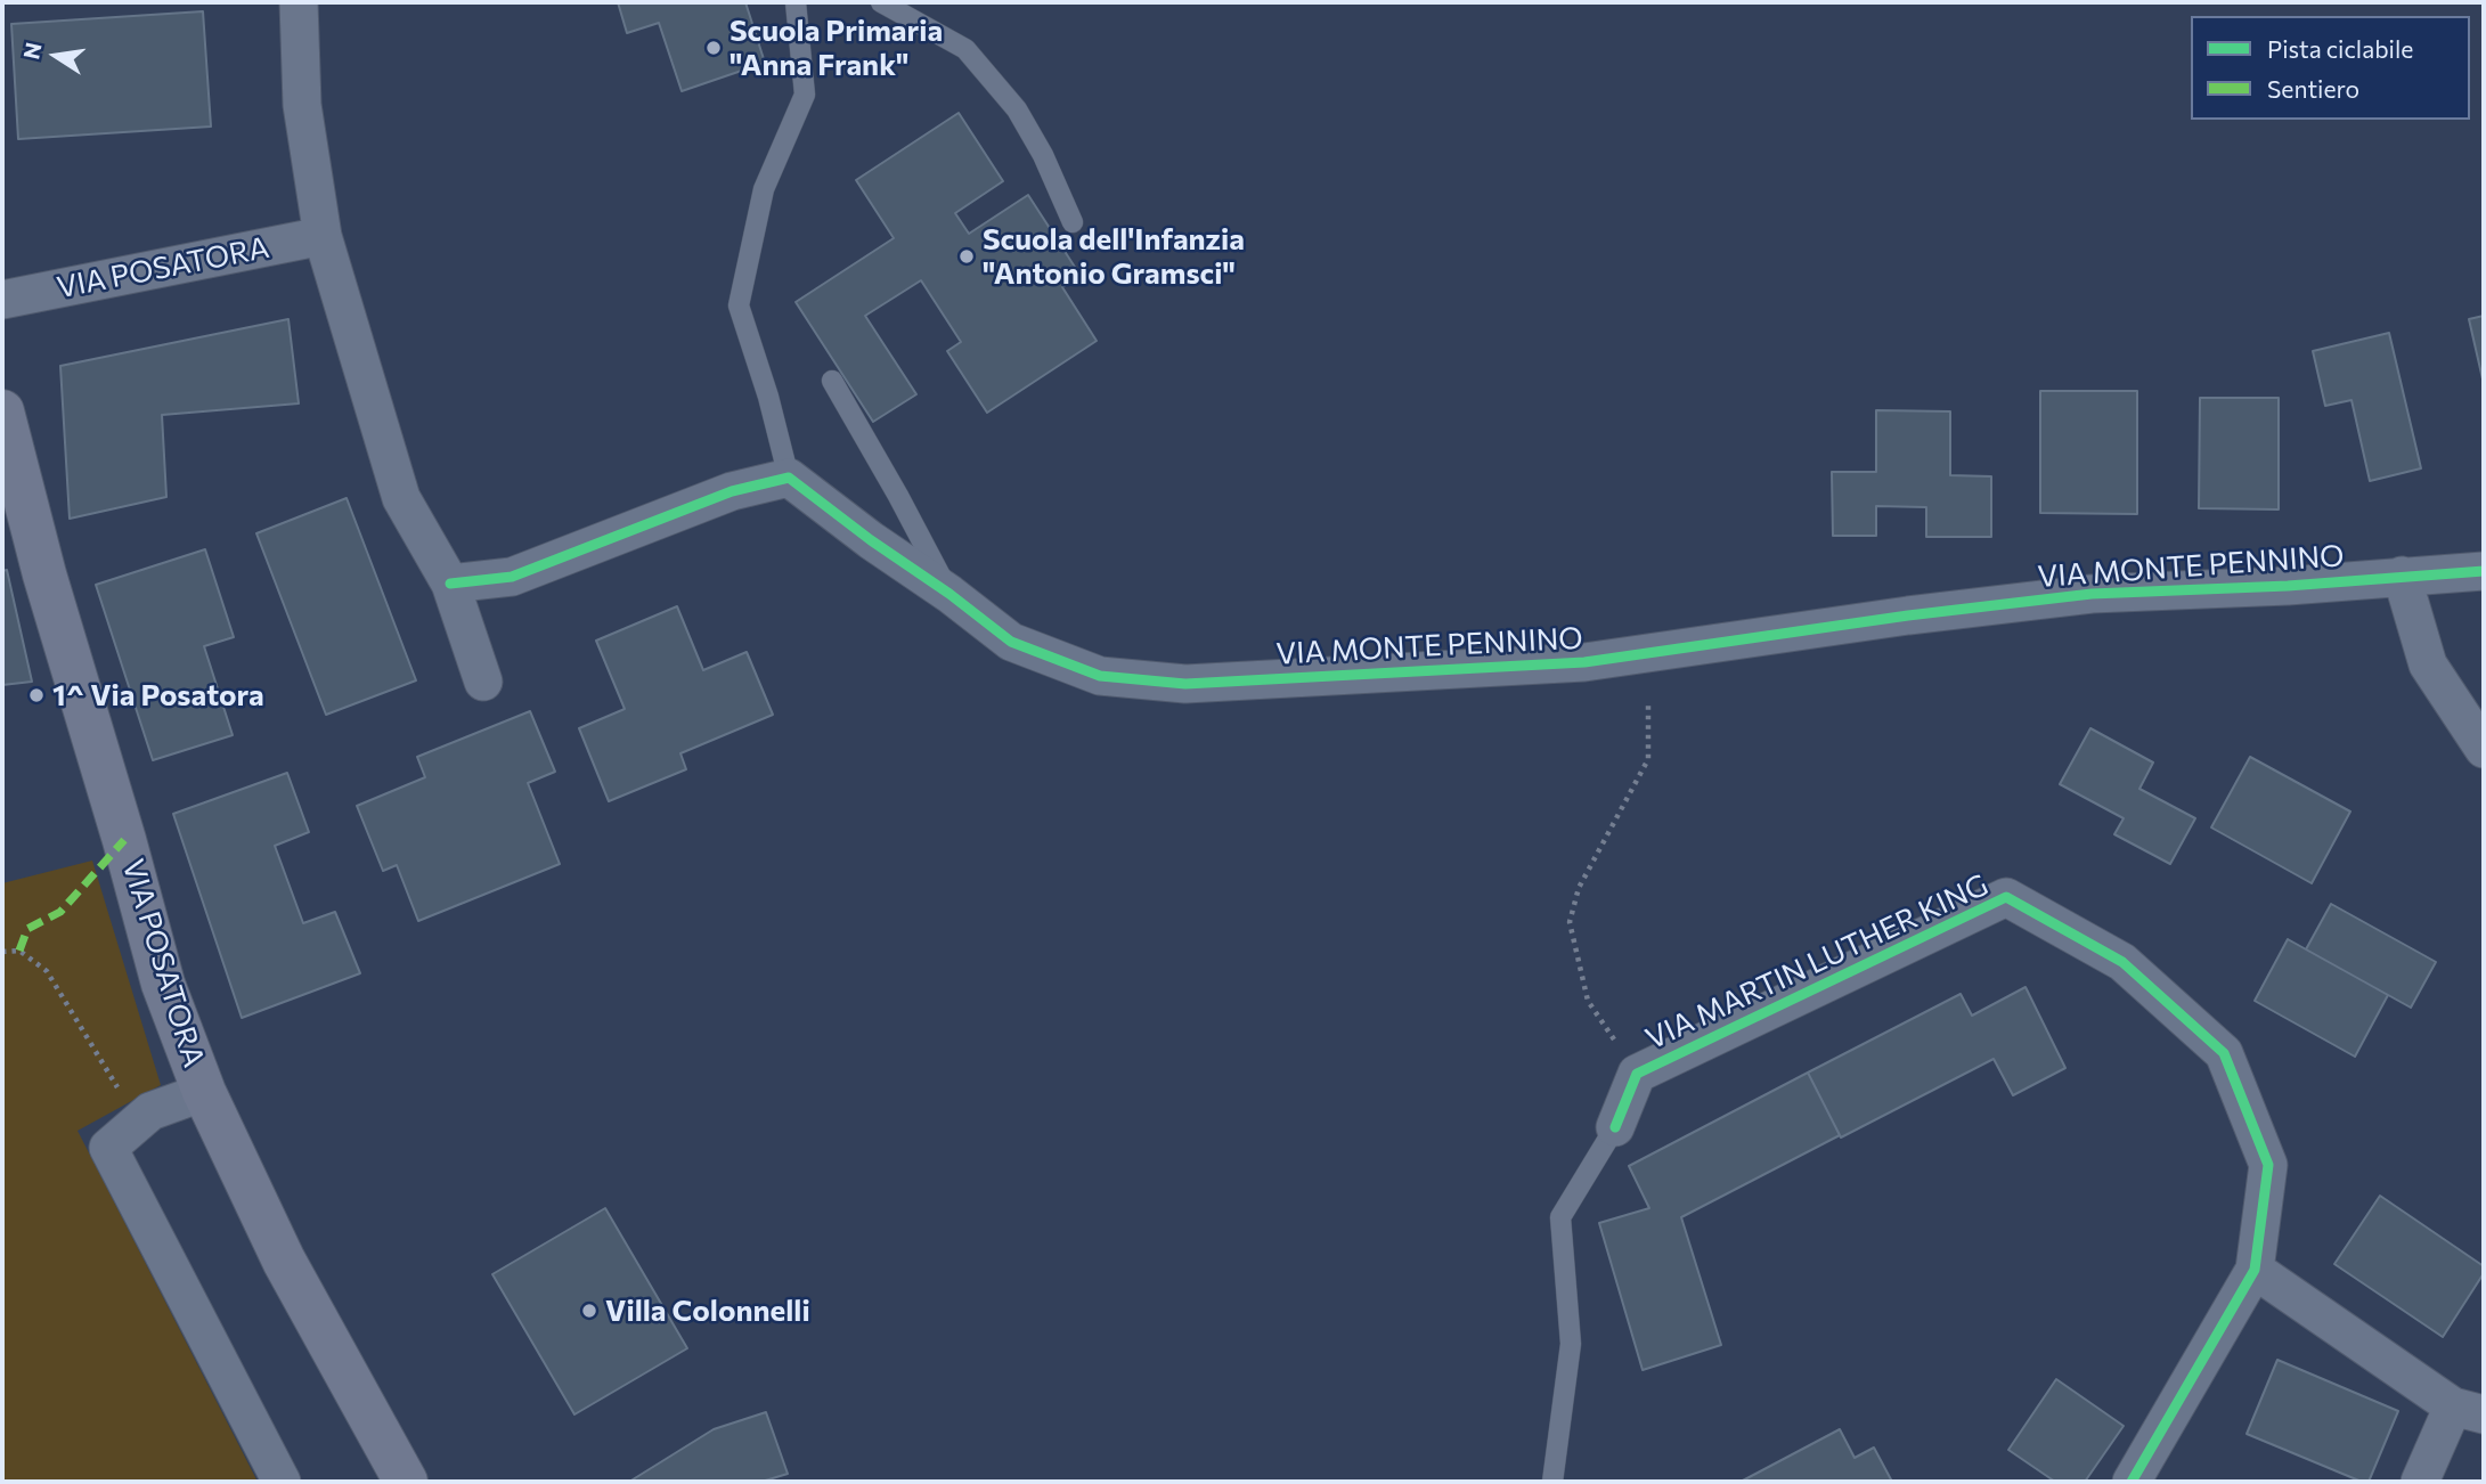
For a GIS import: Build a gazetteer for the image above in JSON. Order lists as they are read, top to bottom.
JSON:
{
  "streets": {
    "street": ["VIA POSATORA", "VIA MONTE PENNINO", "VIA MARTIN LUTHER KING"]
  },
  "places": [
    "Scuola Primaria \"Anna Frank\"",
    "Scuola dell'Infanzia \"Antonio Gramsci\"",
    "1^ Via Posatora",
    "Villa Colonnelli"
  ],
  "legend": ["Pista ciclabile", "Sentiero"],
  "north": "left"
}
